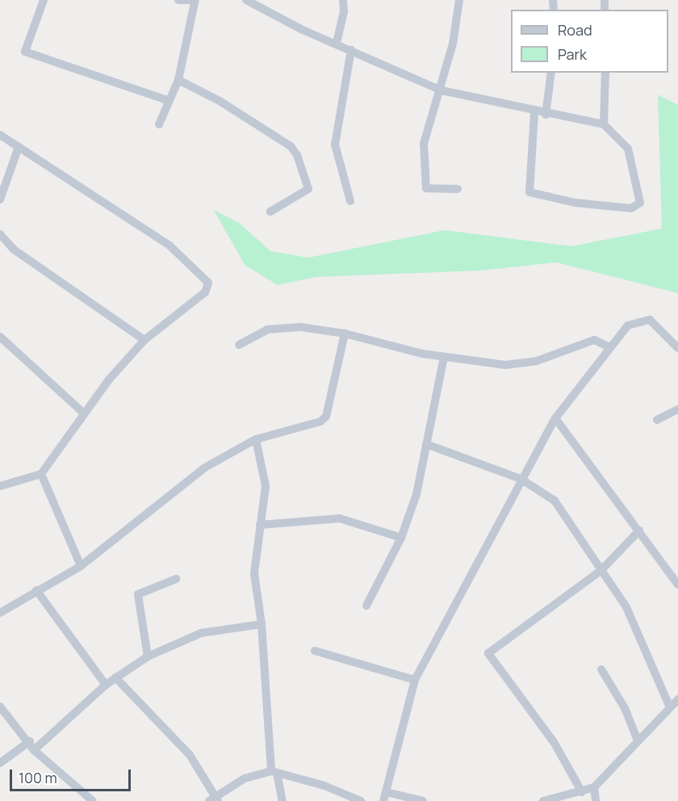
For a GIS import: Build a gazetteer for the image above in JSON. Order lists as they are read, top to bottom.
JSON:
{
  "legend": ["Road", "Park"],
  "scale_bar": "100 m"
}
